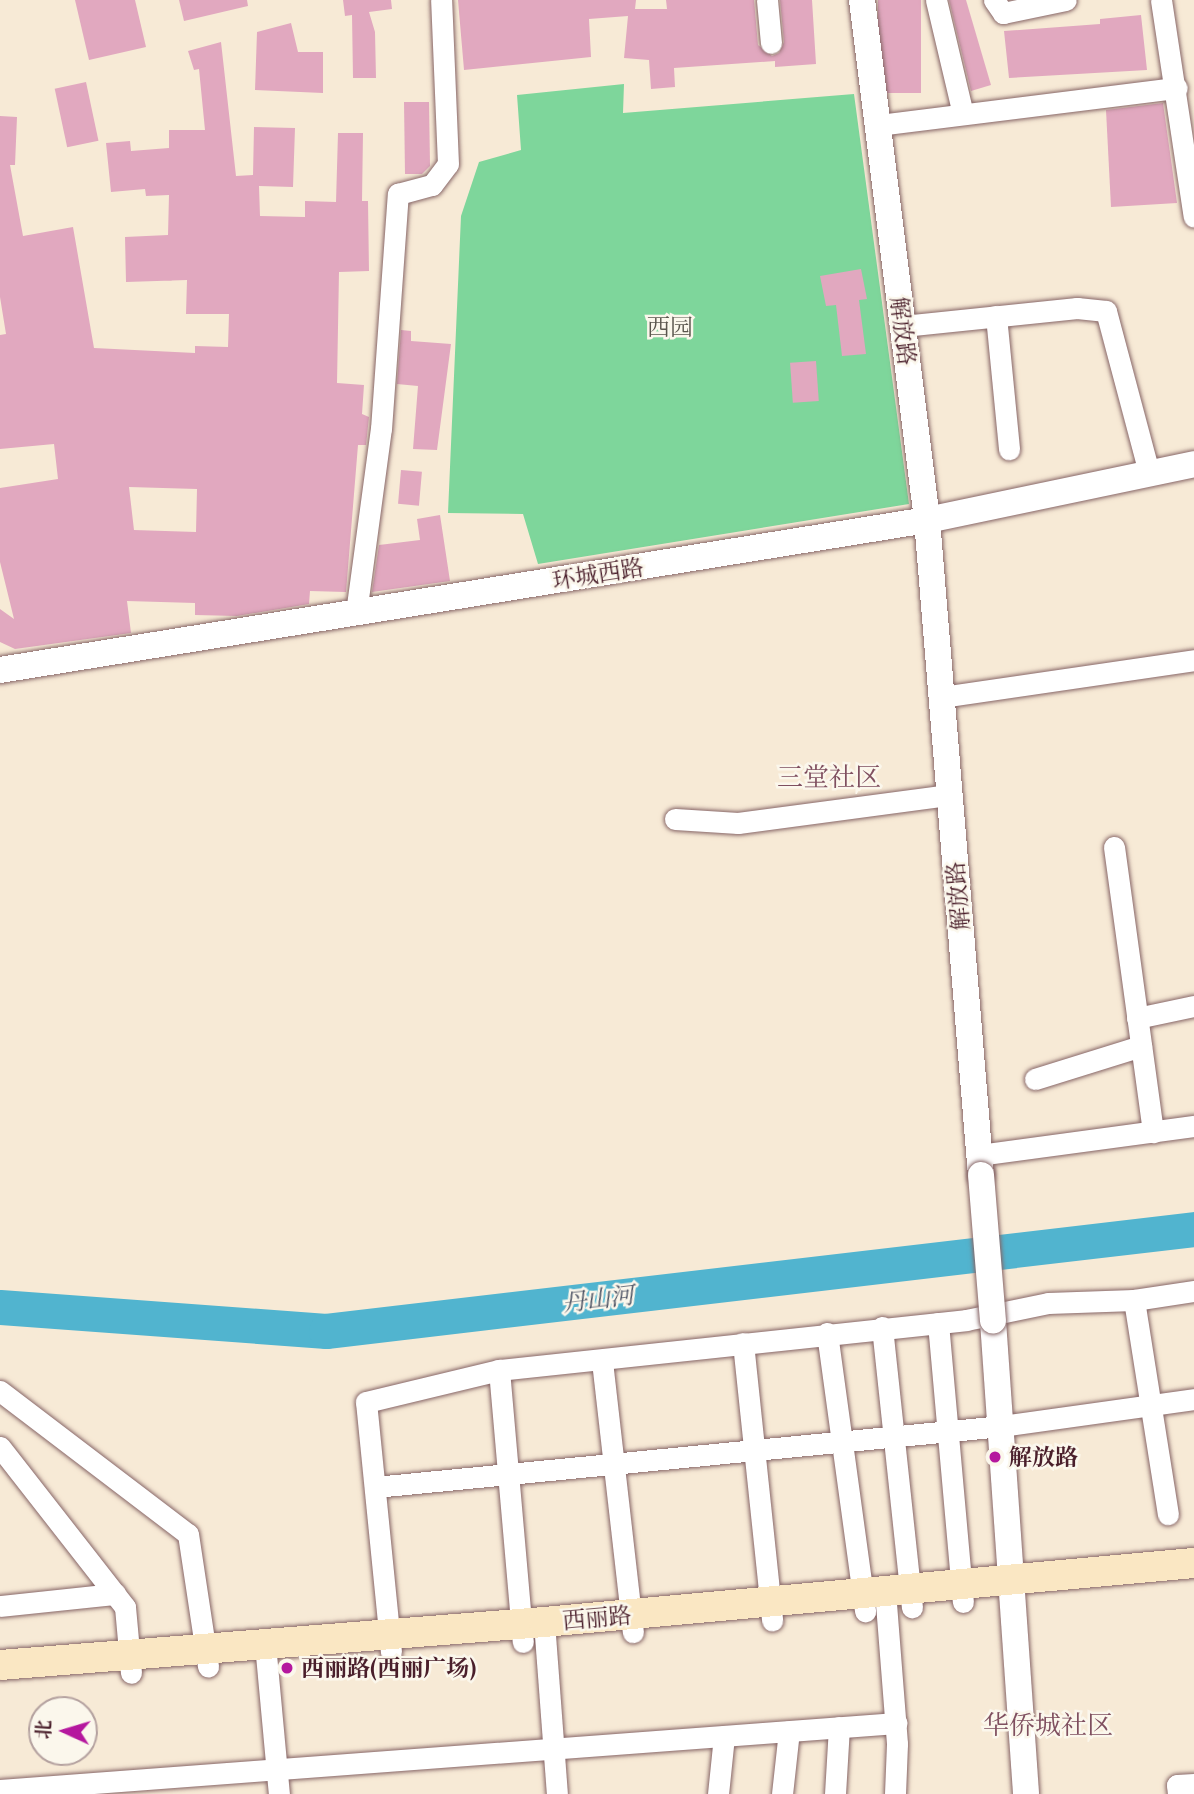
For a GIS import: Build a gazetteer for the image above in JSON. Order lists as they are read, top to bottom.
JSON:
{
  "streets": {
    "main road": ["西丽路"],
    "street": ["解放路", "环城西路"]
  },
  "crossings": [
    ["解放路", "环城西路"],
    ["解放路", "西丽路"]
  ],
  "districts": ["三堂社区", "华侨城社区"],
  "water": ["丹山河"],
  "parks": ["西园"],
  "places": ["解放路", "西丽路(西丽广场)"],
  "north": "left"
}
